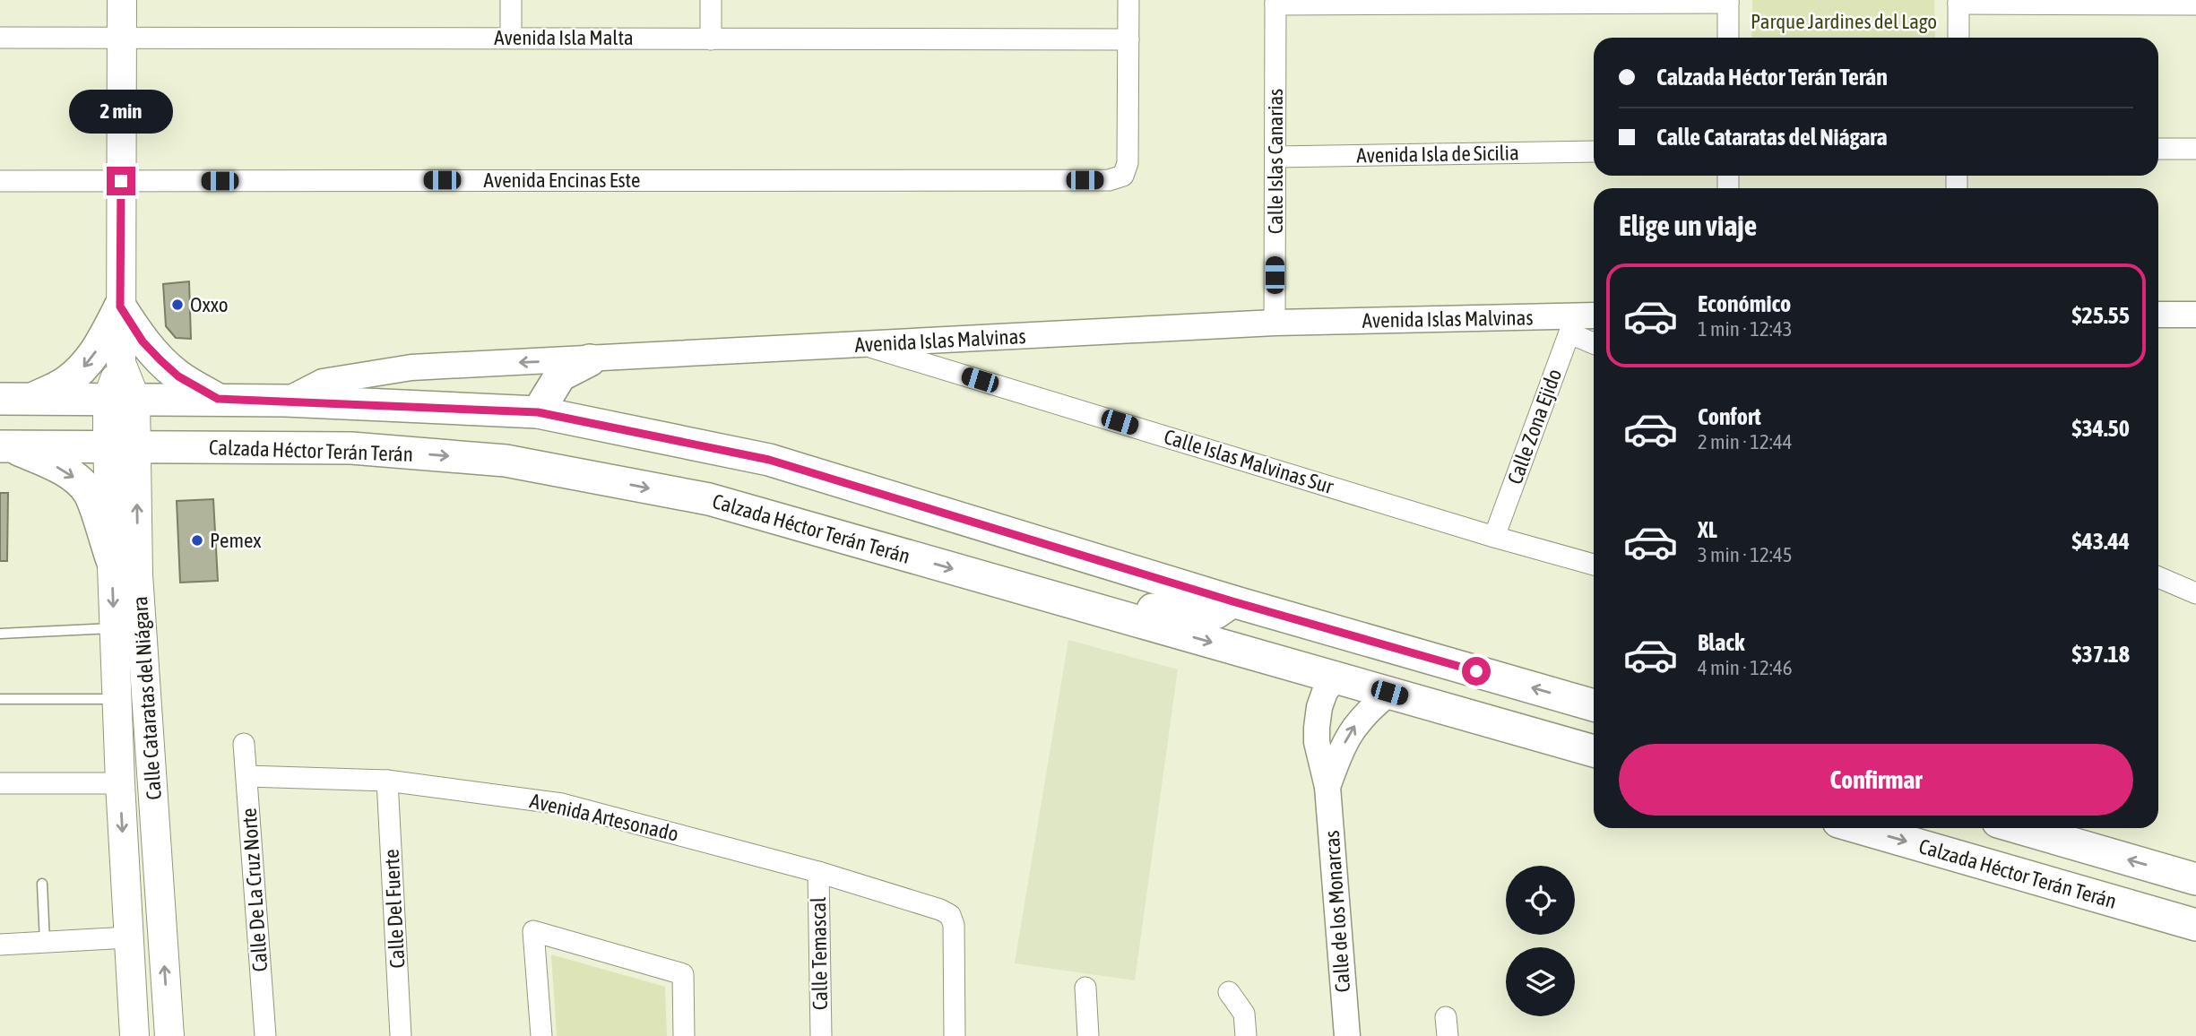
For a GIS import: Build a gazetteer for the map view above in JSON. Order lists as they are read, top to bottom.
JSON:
{
  "streets": {
    "main road": ["Calzada Héctor Terán Terán", "Calle Cataratas del Niágara"],
    "street": [
      "Avenida Isla Malta",
      "Avenida Isla de Sicilia",
      "Calle Islas Canarias",
      "Avenida Encinas Este",
      "Avenida Islas Malvinas",
      "Calle Zona Ejido",
      "Calle Islas Malvinas Sur",
      "Avenida Artesonado",
      "Calle De La Cruz Norte",
      "Calle Del Fuerte",
      "Calle de los Monarcas",
      "Calle Temascal"
    ]
  },
  "crossings": [
    ["Avenida Isla Malta", "Avenida Encinas Este"],
    ["Avenida Isla Malta", "Calle Cataratas del Niágara"],
    ["Avenida Isla de Sicilia", "Calle Islas Canarias"],
    ["Calle Islas Canarias", "Avenida Islas Malvinas"],
    ["Avenida Encinas Este", "Calle Cataratas del Niágara"],
    ["Avenida Islas Malvinas", "Calle Zona Ejido"],
    ["Avenida Islas Malvinas", "Calle Islas Malvinas Sur"],
    ["Calle Zona Ejido", "Calle Islas Malvinas Sur"],
    ["Calzada Héctor Terán Terán", "Calle Cataratas del Niágara"],
    ["Calzada Héctor Terán Terán", "Calle de los Monarcas"],
    ["Avenida Artesonado", "Calle De La Cruz Norte"],
    ["Avenida Artesonado", "Calle Del Fuerte"],
    ["Avenida Artesonado", "Calle Temascal"]
  ],
  "parks": ["Parque Jardines del Lago"],
  "places": ["Oxxo", "Pemex"],
  "page": {
    "banner": ["Calzada Héctor Terán Terán", "Calle Cataratas del Niágara"],
    "bubble": "2 min",
    "heading": "Elige un viaje",
    "list": [
      {
        "name": "Económico",
        "note": "1 min · 12:43",
        "value": "$25.55"
      },
      {
        "name": "Confort",
        "note": "2 min · 12:44",
        "value": "$34.50"
      },
      {
        "name": "XL",
        "note": "3 min · 12:45",
        "value": "$43.44"
      },
      {
        "name": "Black",
        "note": "4 min · 12:46",
        "value": "$37.18"
      }
    ],
    "buttons": "Confirmar"
  }
}
